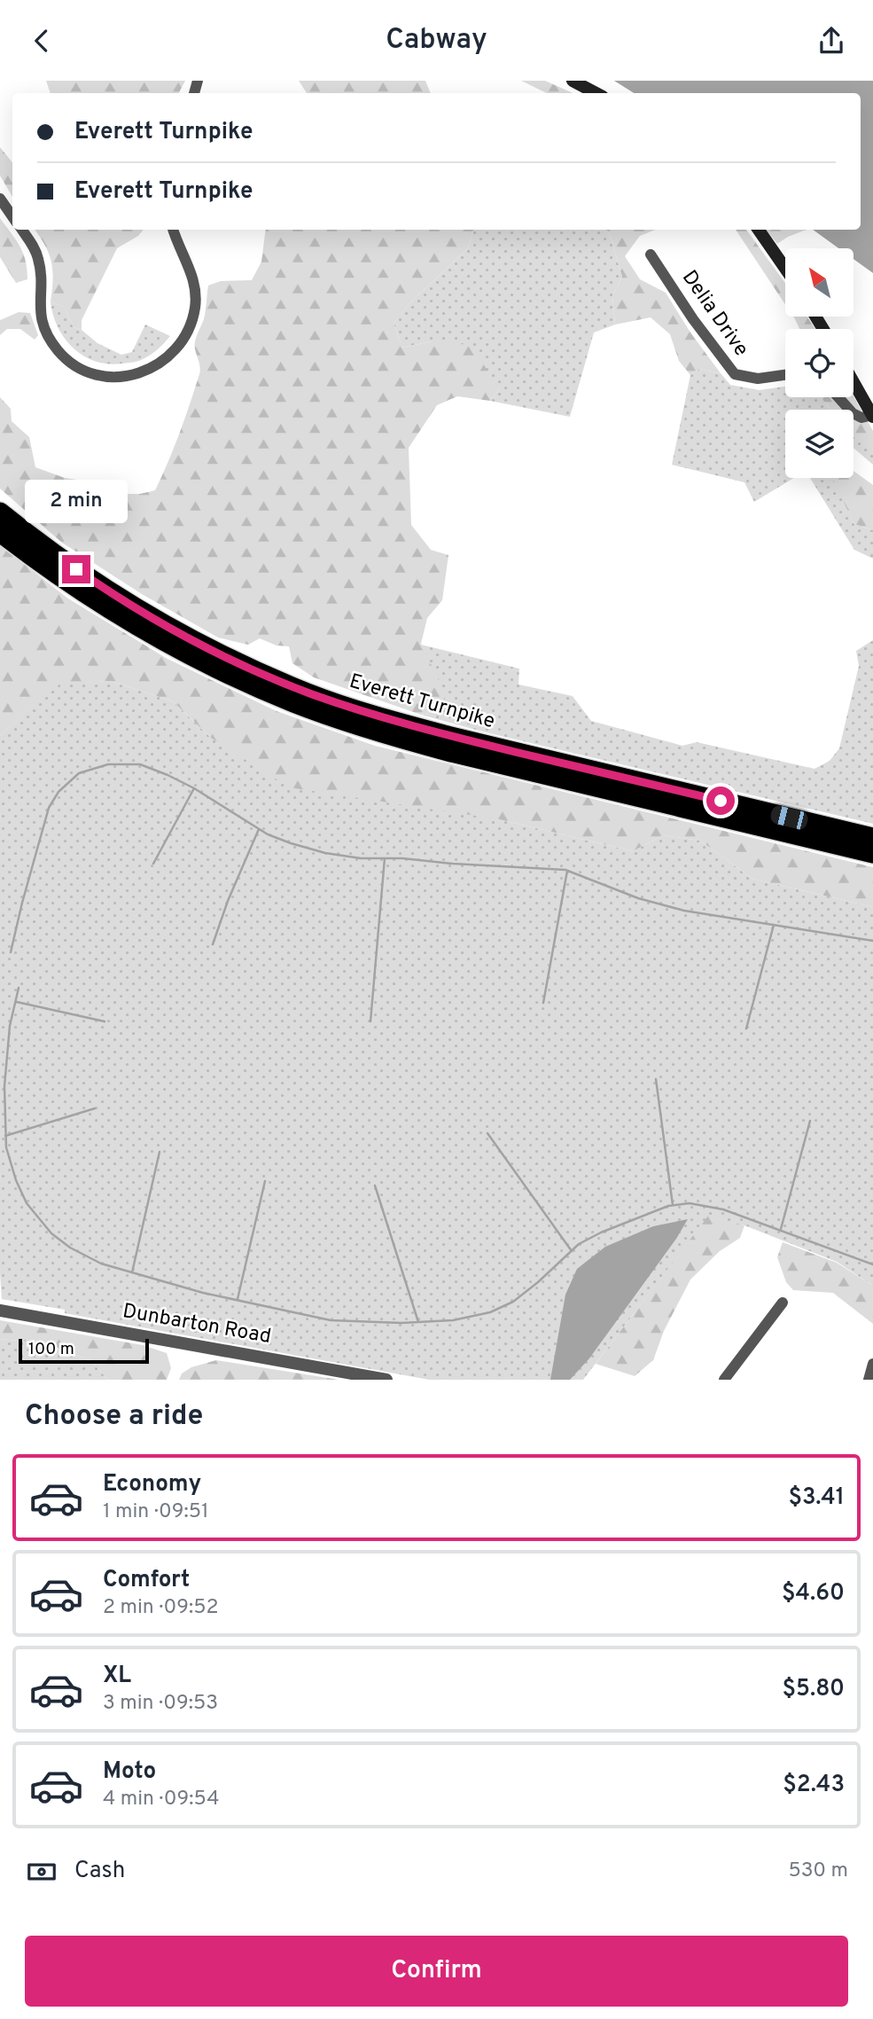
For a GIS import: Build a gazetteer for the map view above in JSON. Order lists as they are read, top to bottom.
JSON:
{
  "streets": {
    "highway": ["Everett Turnpike"],
    "street": ["Delia Drive", "Dunbarton Road"]
  },
  "scale_bar": "100 m",
  "north": "top left",
  "page": {
    "header": "Cabway",
    "banner": ["Everett Turnpike", "Everett Turnpike"],
    "bubble": "2 min",
    "scale": "100 m",
    "heading": "Choose a ride",
    "list": [
      {
        "name": "Economy",
        "note": "1 min · 09:51",
        "value": "$3.41"
      },
      {
        "name": "Comfort",
        "note": "2 min · 09:52",
        "value": "$4.60"
      },
      {
        "name": "XL",
        "note": "3 min · 09:53",
        "value": "$5.80"
      },
      {
        "name": "Moto",
        "note": "4 min · 09:54",
        "value": "$2.43"
      }
    ],
    "pay": ["Cash", "530 m"],
    "buttons": "Confirm"
  }
}
